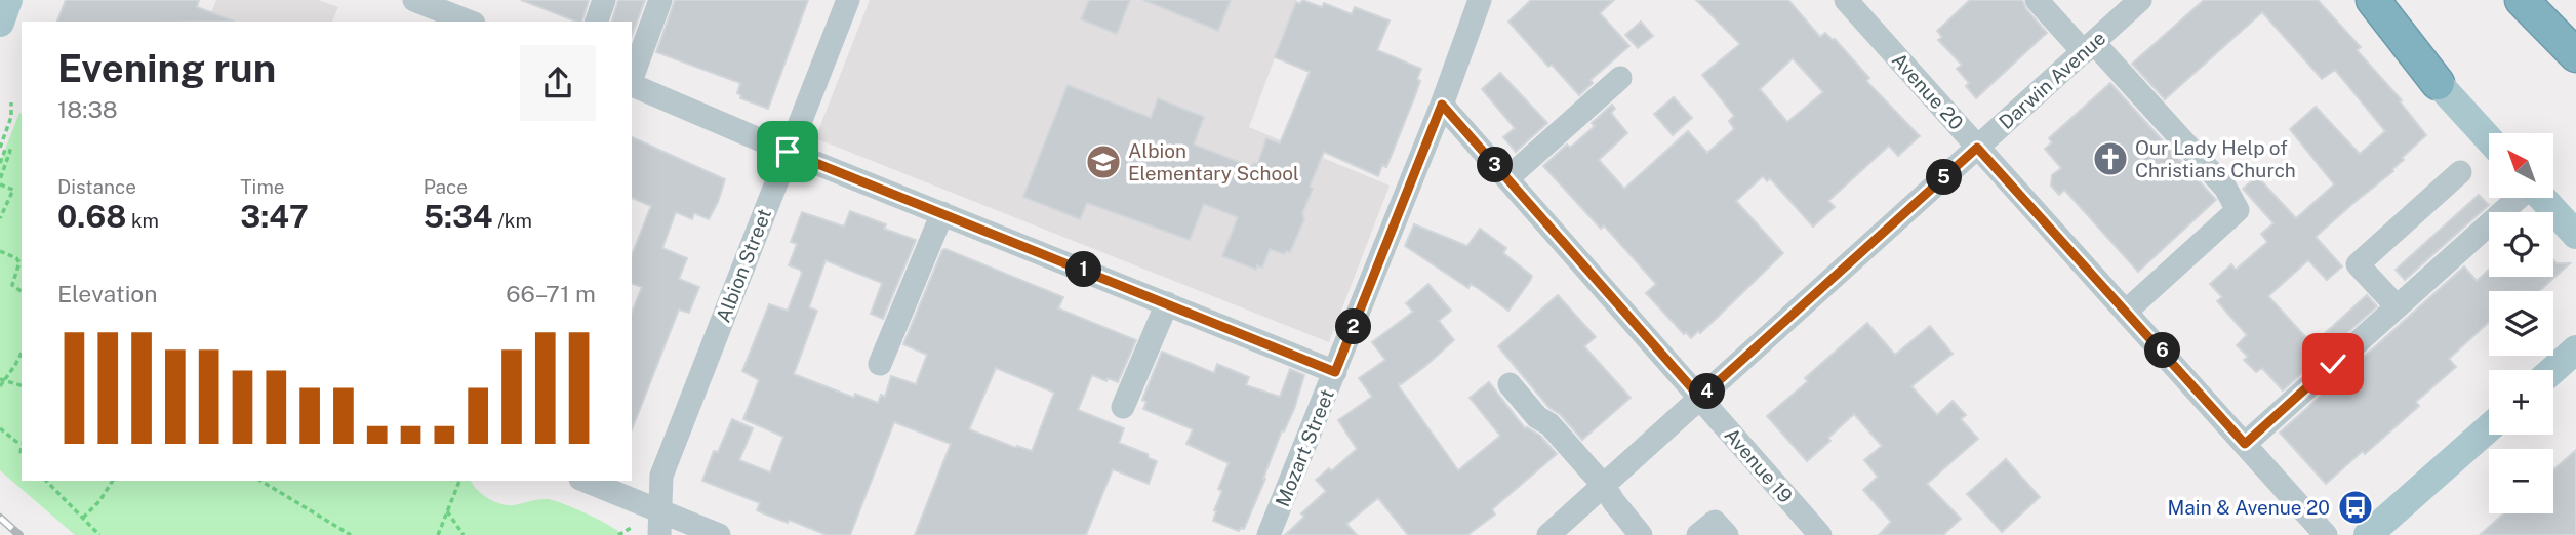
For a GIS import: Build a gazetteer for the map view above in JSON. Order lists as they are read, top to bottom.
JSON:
{
  "streets": {
    "street": [
      "Darwin Avenue",
      "Avenue 20",
      "Albion Street",
      "Mozart Street",
      "Avenue 19"
    ]
  },
  "crossings": [
    ["Darwin Avenue", "Avenue 20"],
    ["Darwin Avenue", "Avenue 19"],
    ["Mozart Street", "Avenue 19"]
  ],
  "places": {
    "church": ["Our Lady Help of Christians Church"],
    "school or university": ["Albion Elementary School"],
    "bus stop": ["Main & Avenue 20"]
  },
  "north": "top left",
  "page": {
    "heading": ["Evening run", "18:38"],
    "map_buttons": ["+", "−"],
    "stats": [
      ["Distance", "0.68 km"],
      ["Time", "3:47"],
      ["Pace", "5:34 /km"]
    ],
    "pins": [
      "3",
      "5",
      "1",
      "2",
      "6",
      "4"
    ],
    "chart": ["Elevation", "66–71 m"]
  }
}
